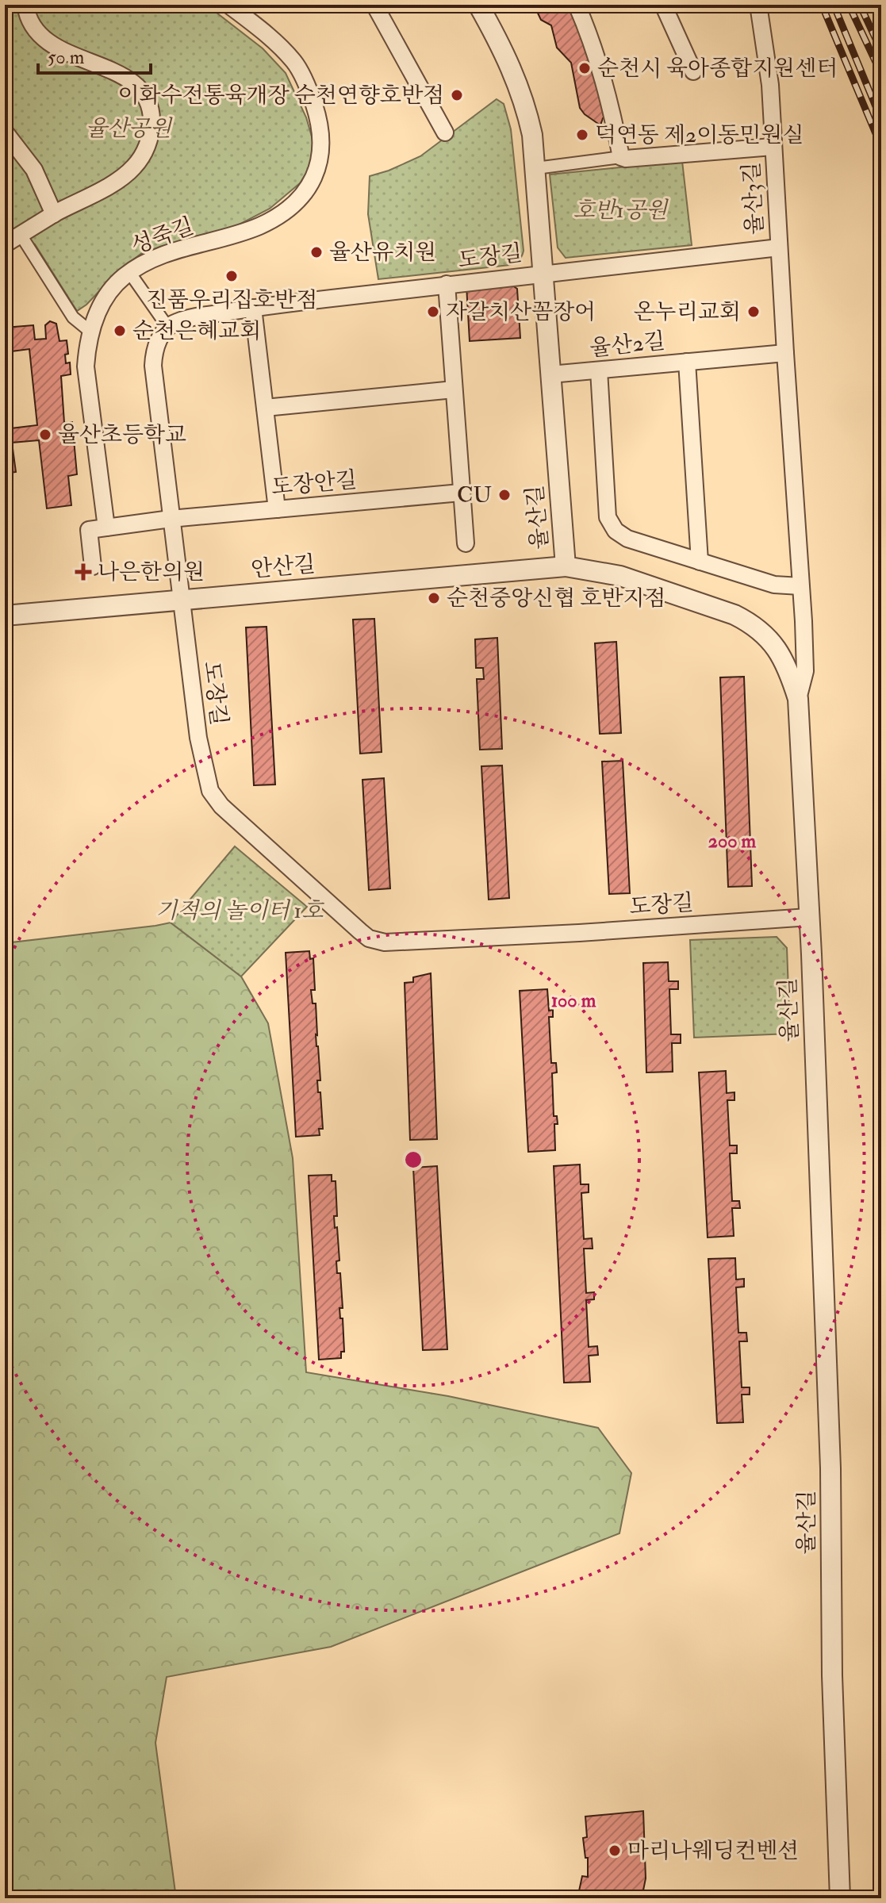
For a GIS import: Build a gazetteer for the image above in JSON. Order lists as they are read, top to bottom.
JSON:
{
  "streets": {
    "street": [
      "율산3길",
      "성죽길",
      "도장길",
      "율산2길",
      "도장안길",
      "율산길",
      "안산길"
    ]
  },
  "crossings": [
    ["율산3길", "율산2길"],
    ["율산3길", "율산길"],
    ["도장길", "도장안길"],
    ["도장길", "율산길"],
    ["도장길", "안산길"],
    ["율산2길", "율산길"],
    ["율산길", "안산길"]
  ],
  "parks": ["율산공원", "호반1공원", "기적의 놀이터 1호"],
  "places": {
    "other": [
      "순천시 육아종합지원센터",
      "이화수전통육개장 순천연향호반점",
      "덕연동 제2이동민원실",
      "율산유치원",
      "진품우리집호반점",
      "자갈치산꼼장어",
      "온누리교회",
      "순천은혜교회",
      "율산초등학교",
      "CU",
      "순천중앙신협 호반지점",
      "마리나웨딩컨벤션"
    ],
    "health": ["나은한의원"]
  },
  "scale_bar": "50 m",
  "rings": ["200 m", "100 m"]
}
